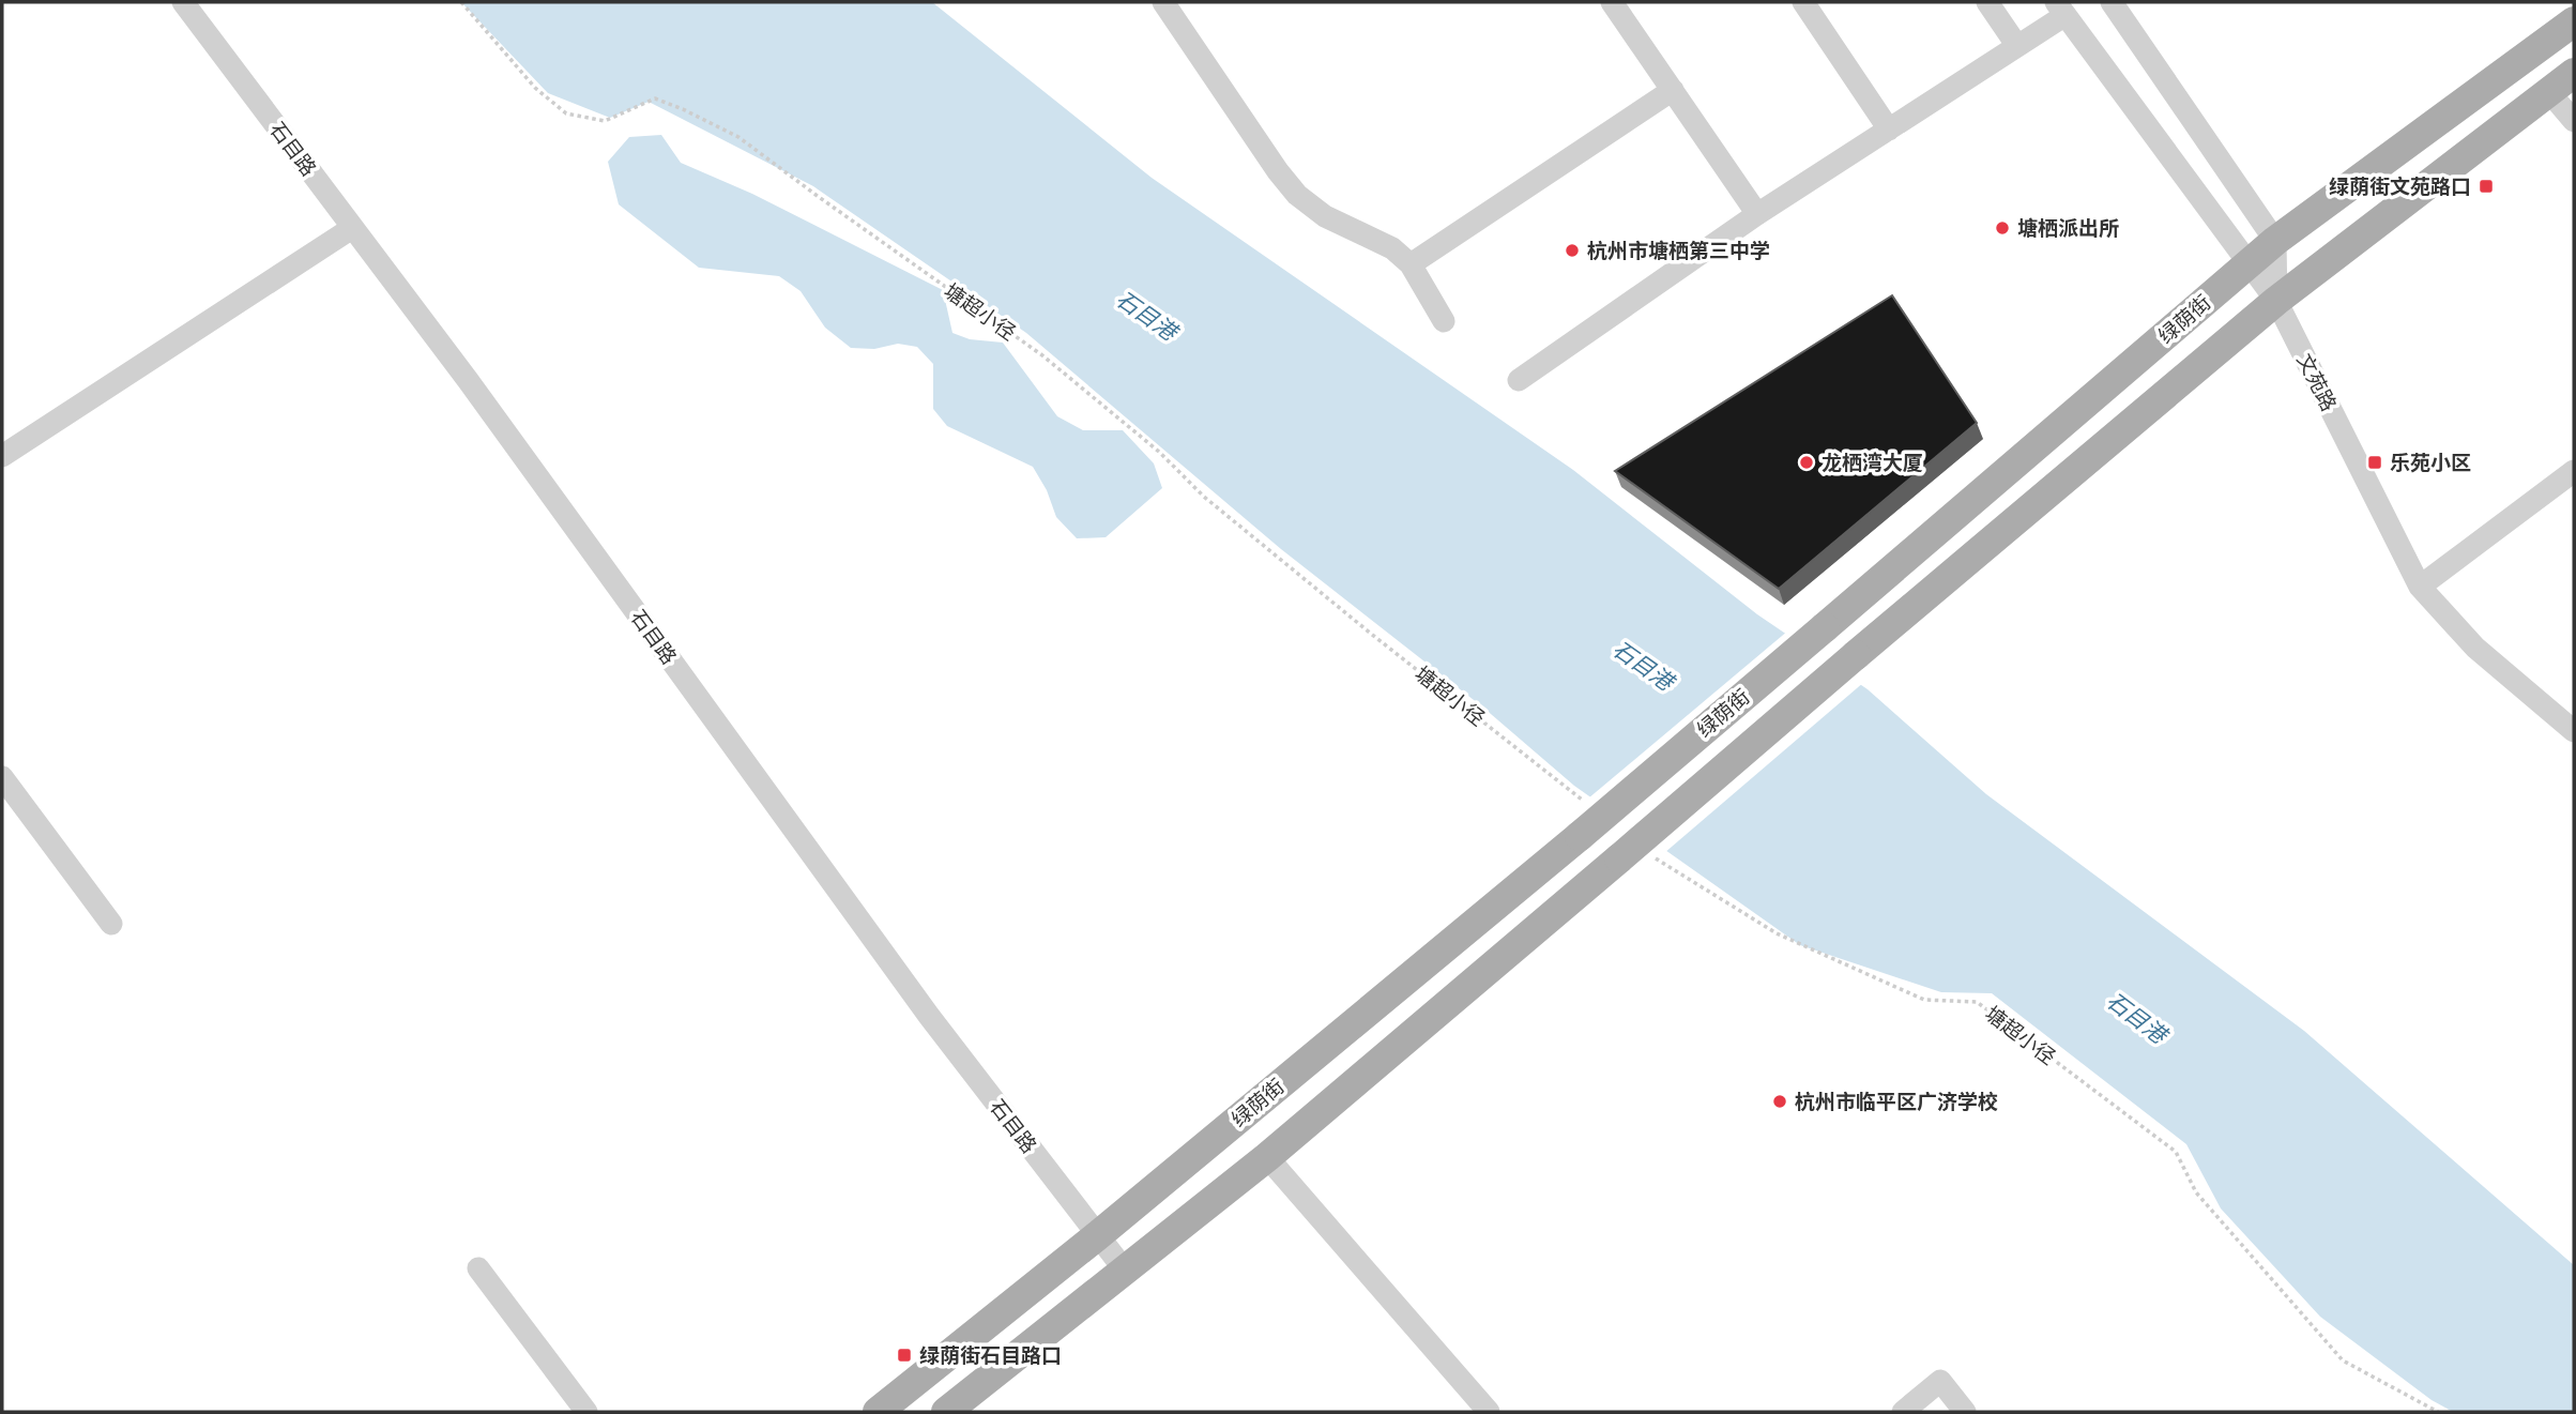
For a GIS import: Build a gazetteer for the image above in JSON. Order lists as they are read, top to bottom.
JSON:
{
  "streets": {
    "main road": ["绿荫街"],
    "street": ["石目路", "文苑路"],
    "path": ["塘超小径"]
  },
  "crossings": [
    ["石目路", "绿荫街"],
    ["绿荫街", "文苑路"]
  ],
  "water": ["石目港"],
  "places": {
    "transit": ["绿荫街文苑路口", "乐苑小区", "绿荫街石目路口"],
    "other": [
      "塘栖派出所",
      "杭州市塘栖第三中学",
      "龙栖湾大厦",
      "杭州市临平区广济学校"
    ]
  }
}
